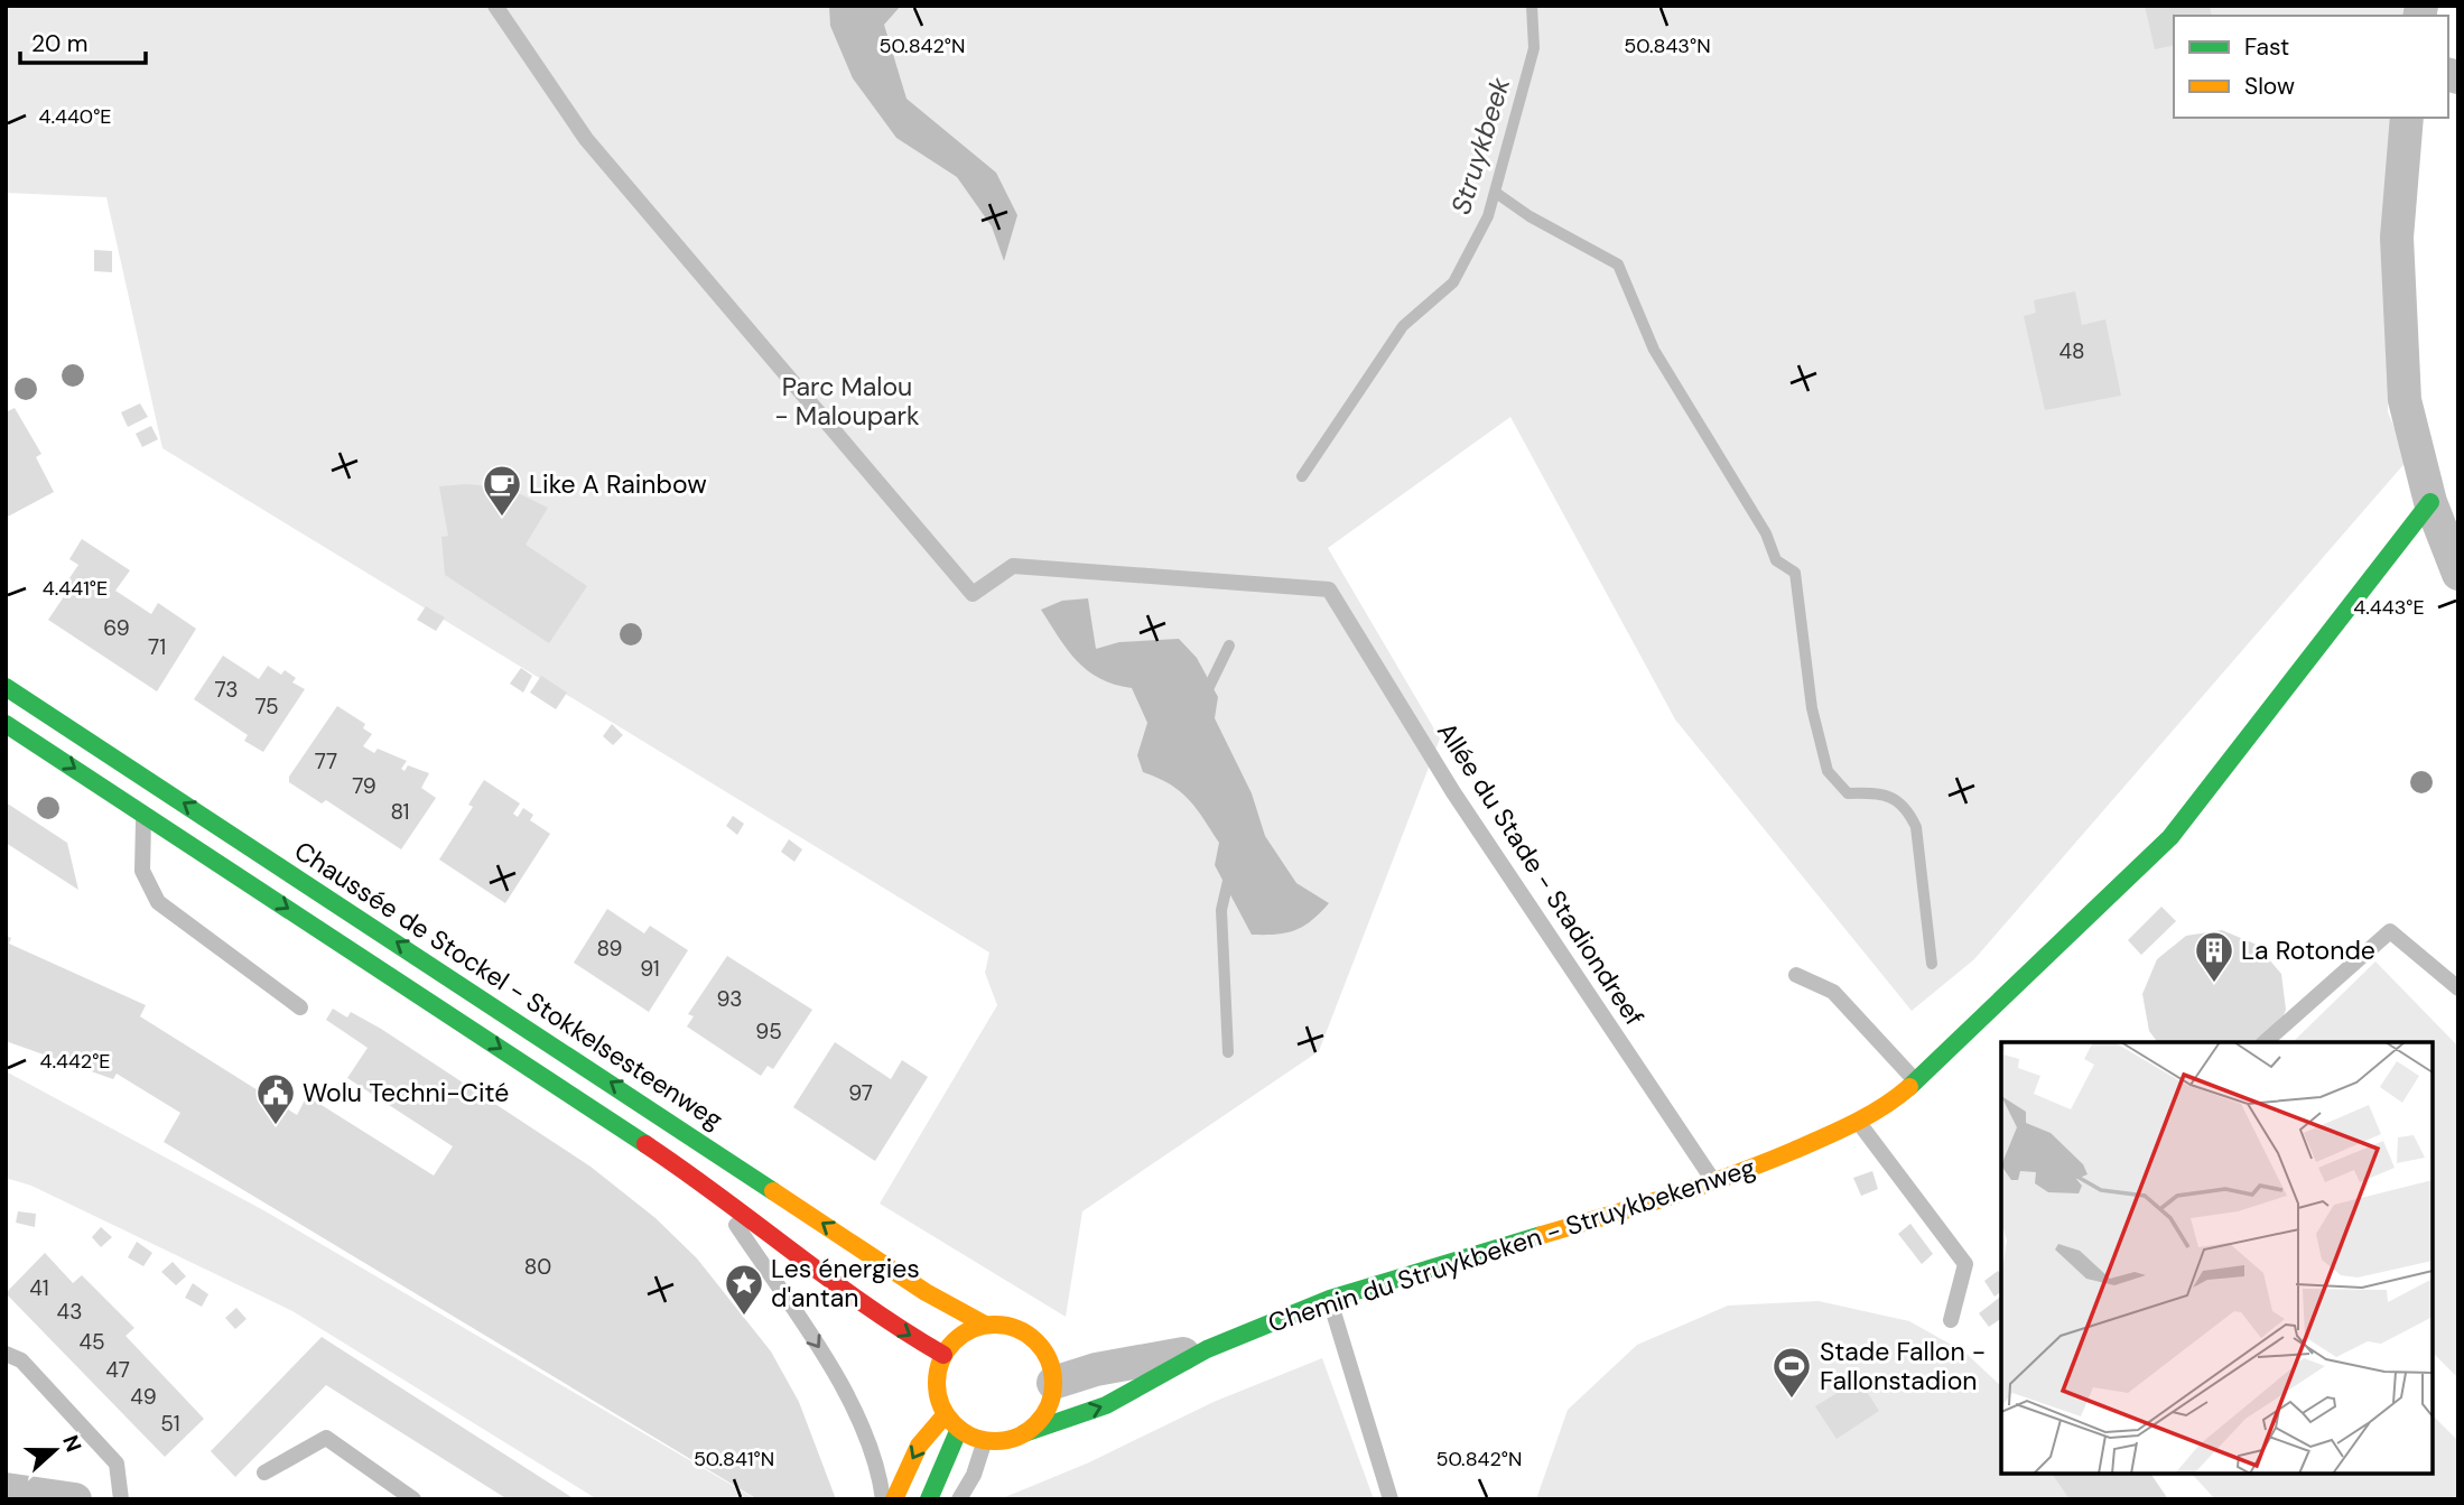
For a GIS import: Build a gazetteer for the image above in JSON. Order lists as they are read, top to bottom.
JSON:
{
  "streets": {
    "street": ["Chaussée de Stockel - Stokkelsesteenweg", "Chemin du Struykbeken - Struykbekenweg"],
    "lane": ["Allée du Stade - Stadiondreef"]
  },
  "crossings": [
    ["Allée du Stade - Stadiondreef", "Chemin du Struykbeken - Struykbekenweg"],
    ["Chaussée de Stockel - Stokkelsesteenweg", "Chemin du Struykbeken - Struykbekenweg"]
  ],
  "water": ["Struykbeek"],
  "parks": ["Parc Malou - Maloupark"],
  "places": {
    "cafe": ["Like A Rainbow"],
    "building": ["La Rotonde"],
    "public building": ["Wolu Techni-Cité"],
    "place": ["Les énergies d'antan"],
    "sports": ["Stade Fallon - Fallonstadion"]
  },
  "house_numbers": [
    "48",
    "69",
    "71",
    "73",
    "75",
    "77",
    "79",
    "81",
    "89",
    "91",
    "93",
    "95",
    "97",
    "80",
    "41",
    "43",
    "45",
    "47",
    "49",
    "51"
  ],
  "legend": ["Fast", "Slow"],
  "scale_bar": "20 m",
  "north": "right",
  "coordinates": [
    "50.842°N",
    "50.843°N",
    "4.440°E",
    "4.441°E",
    "4.443°E",
    "4.442°E",
    "50.841°N"
  ]
}
